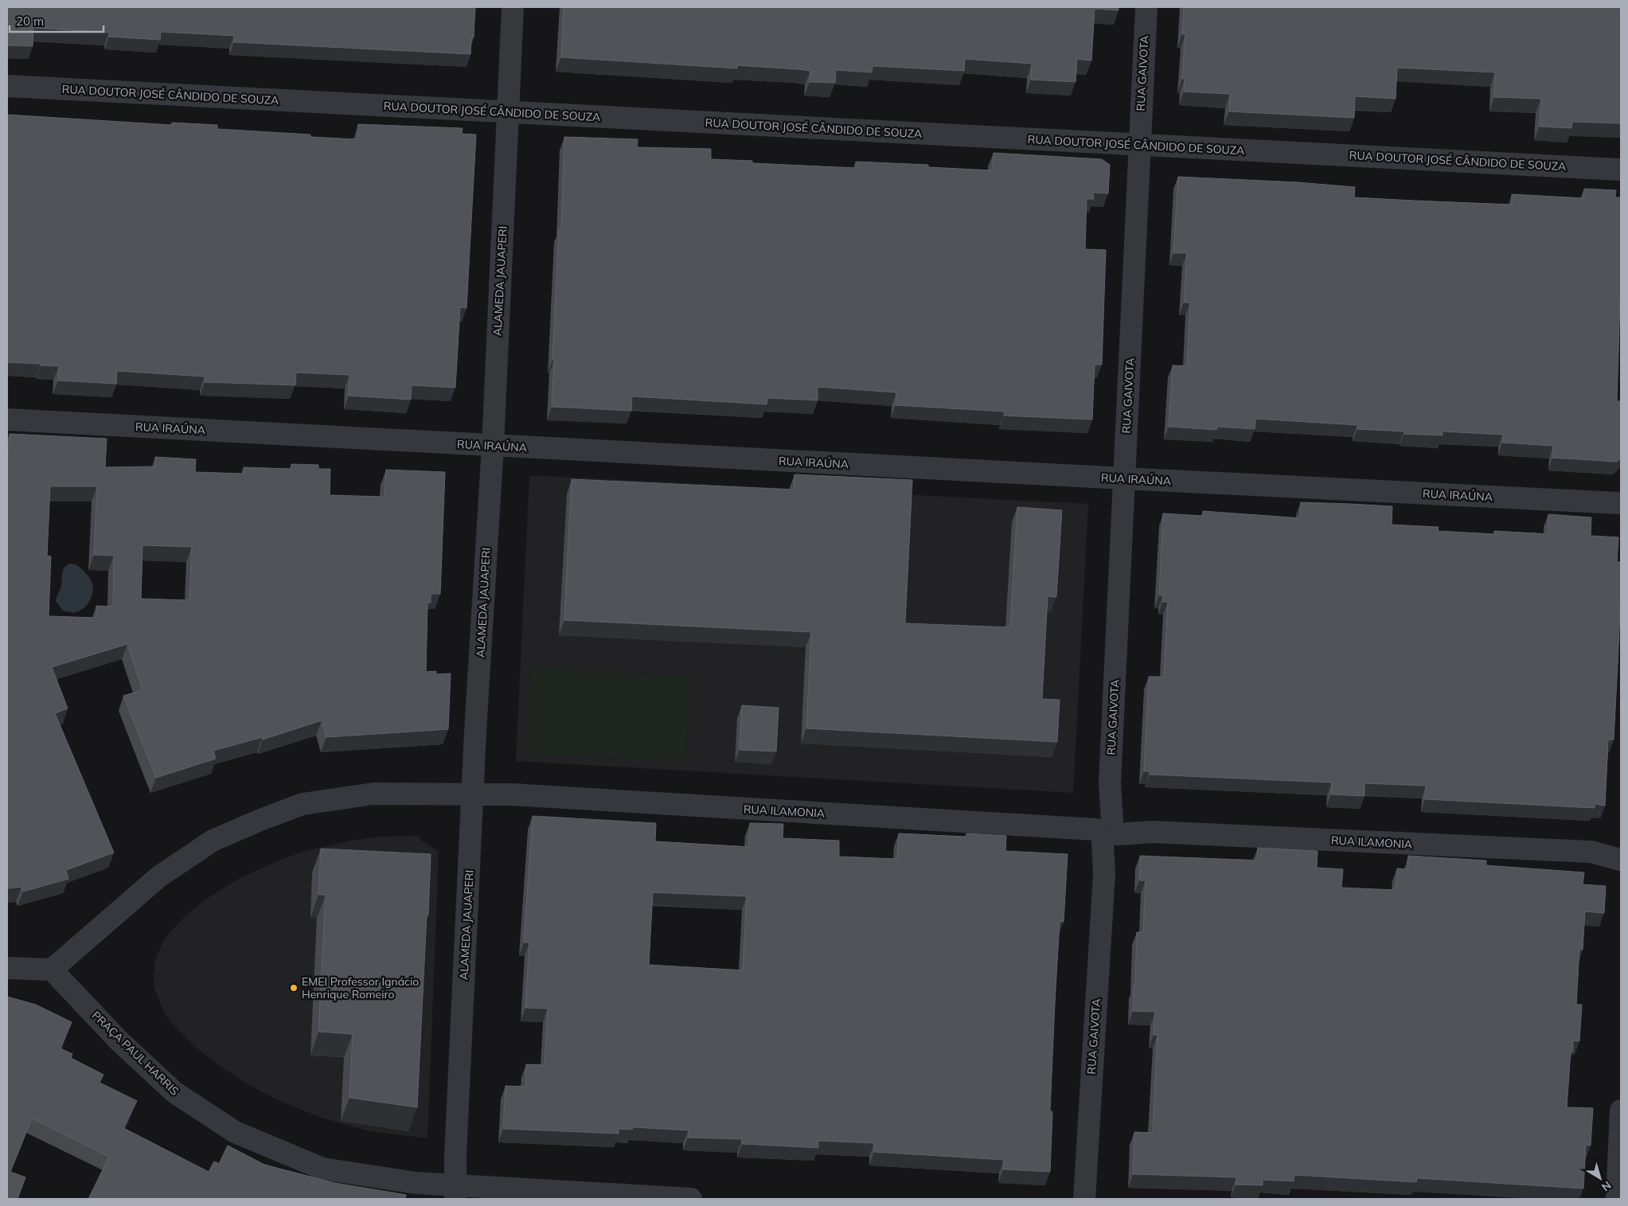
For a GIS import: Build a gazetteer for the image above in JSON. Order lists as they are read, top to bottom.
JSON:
{
  "streets": {
    "street": [
      "RUA GAIVOTA",
      "RUA DOUTOR JOSÉ CÂNDIDO DE SOUZA",
      "ALAMEDA JAUAPERI",
      "RUA IRAÚNA",
      "RUA ILAMONIA",
      "PRAÇA PAUL HARRIS"
    ]
  },
  "crossings": [
    ["RUA GAIVOTA", "RUA DOUTOR JOSÉ CÂNDIDO DE SOUZA"],
    ["RUA GAIVOTA", "RUA IRAÚNA"],
    ["RUA GAIVOTA", "RUA ILAMONIA"],
    ["RUA DOUTOR JOSÉ CÂNDIDO DE SOUZA", "ALAMEDA JAUAPERI"],
    ["ALAMEDA JAUAPERI", "RUA IRAÚNA"],
    ["ALAMEDA JAUAPERI", "RUA ILAMONIA"],
    ["ALAMEDA JAUAPERI", "PRAÇA PAUL HARRIS"]
  ],
  "places": ["EMEI Professor Ignácio Henrique Romeiro"],
  "scale_bar": "20 m",
  "north": "bottom right"
}
